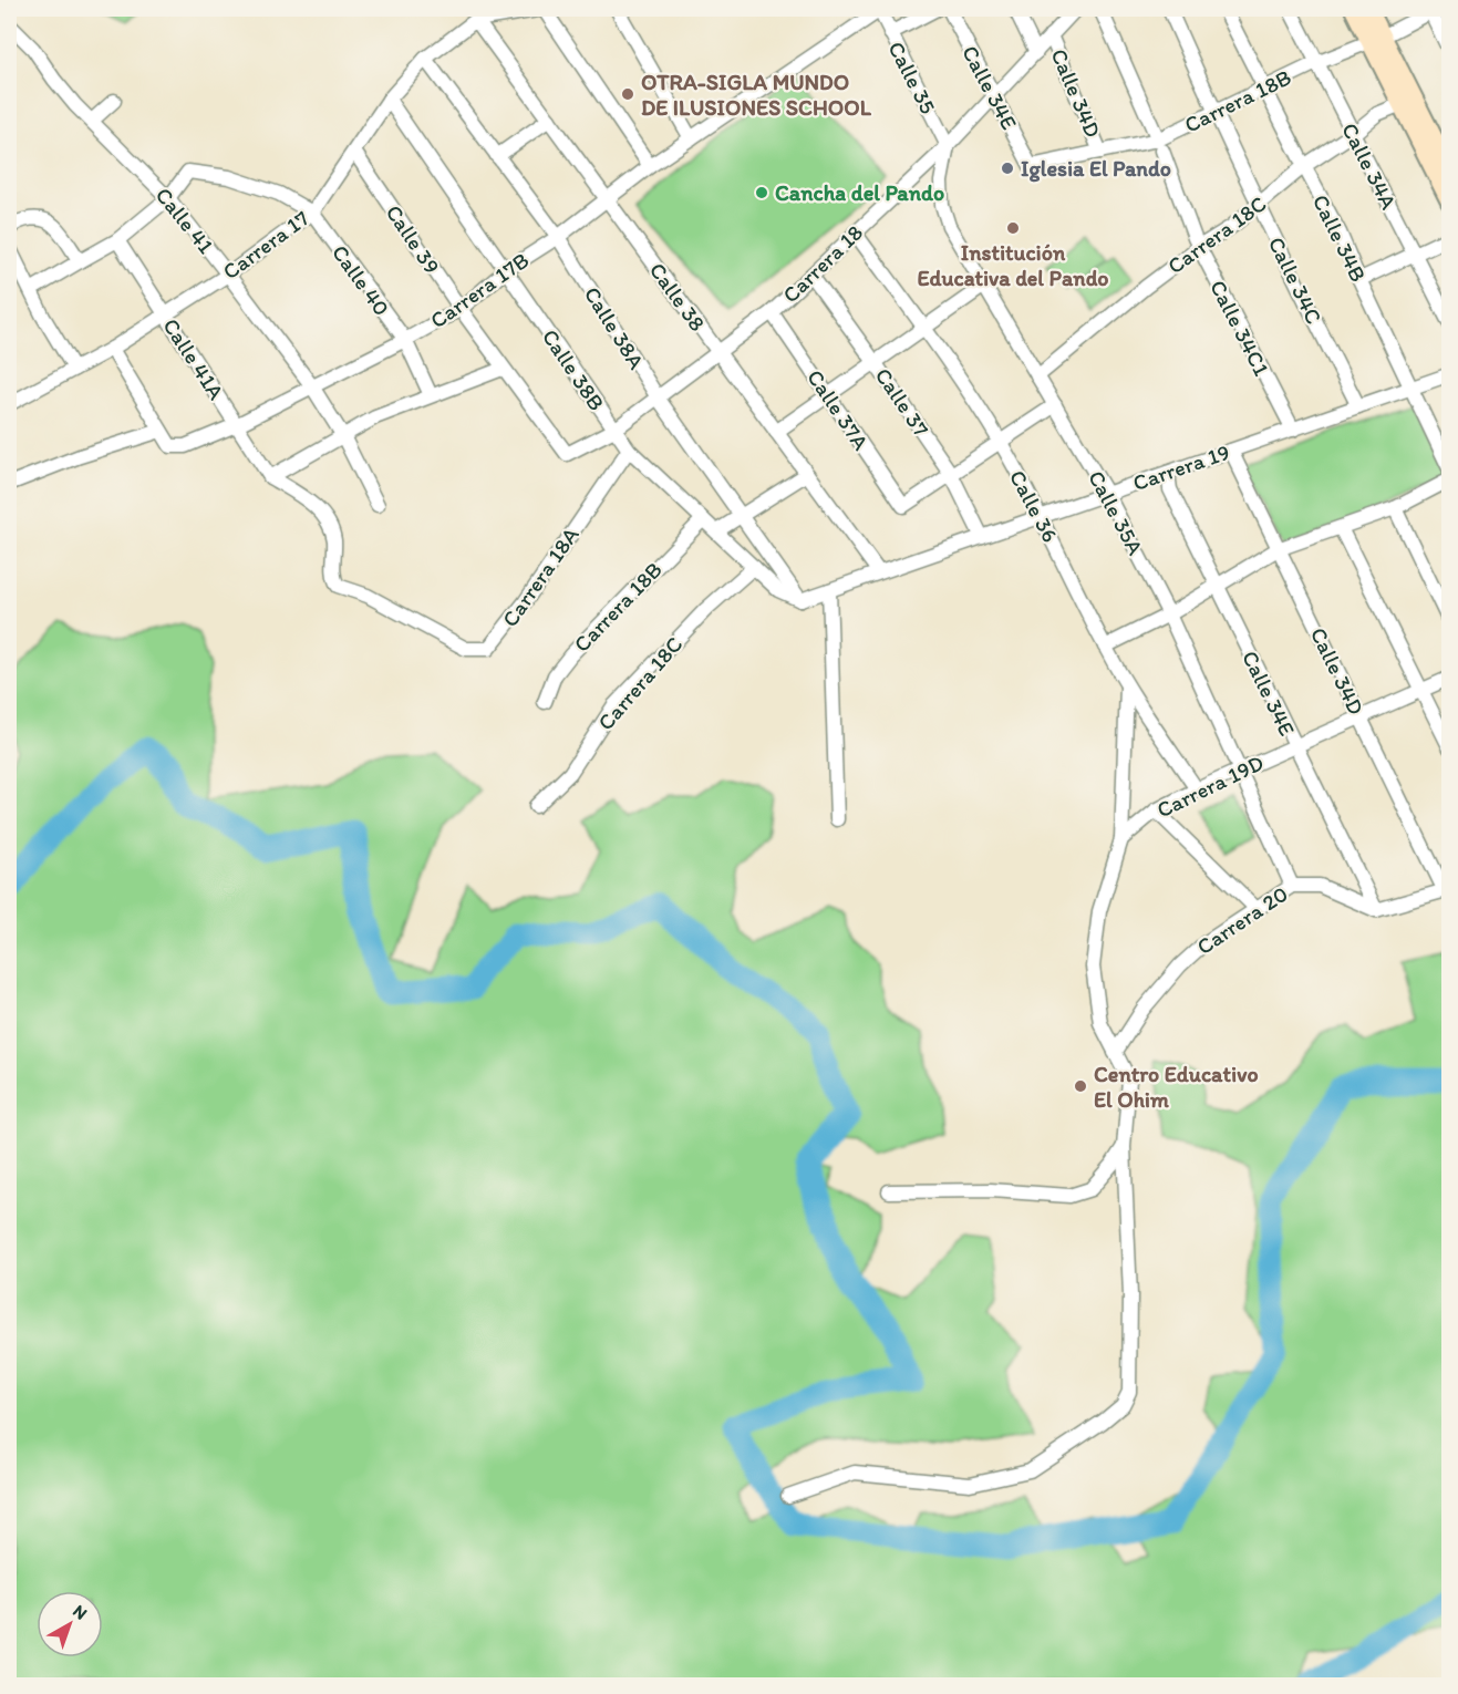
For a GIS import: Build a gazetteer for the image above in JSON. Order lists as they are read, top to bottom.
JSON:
{
  "streets": {
    "street": [
      "Calle 35",
      "Calle 34E",
      "Calle 34D",
      "Carrera 18B",
      "Calle 34A",
      "Calle 41",
      "Carrera 18C",
      "Calle 34B",
      "Calle 39",
      "Carrera 17",
      "Carrera 18",
      "Calle 40",
      "Calle 34C",
      "Carrera 17B",
      "Calle 38",
      "Calle 38A",
      "Calle 34C1",
      "Calle 41A",
      "Calle 38B",
      "Calle 37",
      "Calle 37A",
      "Carrera 19",
      "Calle 36",
      "Calle 35A",
      "Carrera 18A",
      "Carrera 19D",
      "Carrera 20"
    ]
  },
  "crossings": [
    ["Calle 35", "Carrera 18"],
    ["Calle 35", "Carrera 17B"],
    ["Calle 35", "Calle 35A"],
    ["Calle 34E", "Carrera 18B"],
    ["Calle 34E", "Carrera 18"],
    ["Calle 34E", "Carrera 19"],
    ["Calle 34E", "Carrera 19D"],
    ["Calle 34E", "Carrera 20"],
    ["Calle 34D", "Carrera 18B"],
    ["Calle 34D", "Carrera 18"],
    ["Calle 34D", "Carrera 19"],
    ["Calle 34D", "Carrera 19D"],
    ["Carrera 18B", "Calle 34A"],
    ["Carrera 18B", "Calle 34B"],
    ["Carrera 18B", "Calle 34C"],
    ["Carrera 18B", "Calle 34C1"],
    ["Carrera 18B", "Calle 38B"],
    ["Calle 34A", "Carrera 18C"],
    ["Calle 41", "Carrera 17"],
    ["Calle 41", "Calle 40"],
    ["Calle 41", "Carrera 17B"],
    ["Carrera 18C", "Calle 34B"],
    ["Carrera 18C", "Calle 34C"],
    ["Carrera 18C", "Calle 34C1"],
    ["Carrera 18C", "Calle 38B"],
    ["Carrera 18C", "Calle 35A"],
    ["Calle 34B", "Carrera 19"],
    ["Calle 39", "Carrera 17"],
    ["Calle 39", "Carrera 18"],
    ["Calle 39", "Carrera 17B"],
    ["Carrera 17", "Calle 40"],
    ["Carrera 17", "Calle 38"],
    ["Carrera 17", "Calle 38A"],
    ["Carrera 17", "Calle 41A"],
    ["Carrera 17", "Calle 38B"],
    ["Carrera 18", "Calle 38"],
    ["Carrera 18", "Calle 38A"],
    ["Carrera 18", "Calle 38B"],
    ["Carrera 18", "Calle 37"],
    ["Carrera 18", "Calle 37A"],
    ["Carrera 18", "Calle 36"],
    ["Carrera 18", "Calle 35A"],
    ["Calle 40", "Carrera 17B"],
    ["Calle 34C", "Carrera 19"],
    ["Carrera 17B", "Calle 38"],
    ["Carrera 17B", "Calle 38A"],
    ["Carrera 17B", "Calle 41A"],
    ["Carrera 17B", "Calle 38B"],
    ["Calle 38", "Carrera 19"],
    ["Calle 38A", "Calle 38B"],
    ["Calle 38A", "Carrera 19"],
    ["Calle 34C1", "Carrera 19"],
    ["Calle 41A", "Carrera 18A"],
    ["Calle 38B", "Carrera 19"],
    ["Calle 38B", "Carrera 18A"],
    ["Calle 37", "Calle 37A"],
    ["Calle 37", "Carrera 19"],
    ["Carrera 19", "Calle 36"],
    ["Carrera 19", "Calle 35A"],
    ["Calle 36", "Carrera 19D"],
    ["Calle 35A", "Carrera 19D"],
    ["Calle 35A", "Carrera 20"]
  ],
  "places": [
    "OTRA-SIGLA MUNDO DE ILUSIONES SCHOOL",
    "Iglesia El Pando",
    "Cancha del Pando",
    "Institución Educativa del Pando",
    "Centro Educativo El Ohim"
  ],
  "north": "top right"
}
